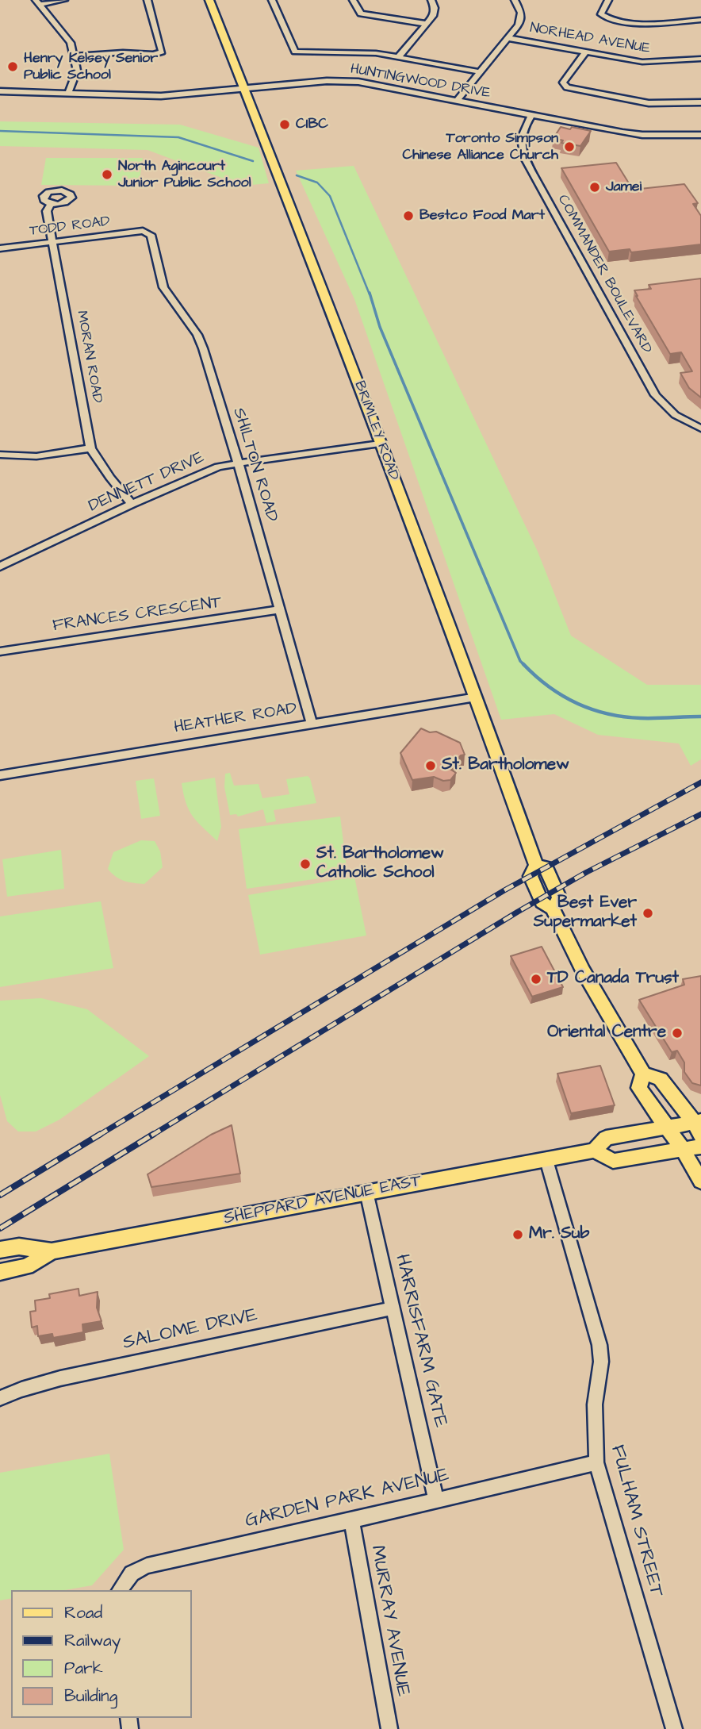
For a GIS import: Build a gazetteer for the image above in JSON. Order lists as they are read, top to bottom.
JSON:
{
  "streets": {
    "main road": ["BRIMLEY ROAD", "SHEPPARD AVENUE EAST"],
    "street": [
      "NORHEAD AVENUE",
      "HUNTINGWOOD DRIVE",
      "TODD ROAD",
      "COMMANDER BOULEVARD",
      "MORAN ROAD",
      "SHILTON ROAD",
      "DENNETT DRIVE",
      "FRANCES CRESCENT",
      "HEATHER ROAD",
      "SALOME DRIVE",
      "HARRISFARM GATE",
      "GARDEN PARK AVENUE",
      "FULHAM STREET",
      "MURRAY AVENUE"
    ]
  },
  "crossings": [
    ["HUNTINGWOOD DRIVE", "COMMANDER BOULEVARD"],
    ["HUNTINGWOOD DRIVE", "BRIMLEY ROAD"],
    ["TODD ROAD", "MORAN ROAD"],
    ["TODD ROAD", "SHILTON ROAD"],
    ["MORAN ROAD", "DENNETT DRIVE"],
    ["BRIMLEY ROAD", "DENNETT DRIVE"],
    ["BRIMLEY ROAD", "HEATHER ROAD"],
    ["BRIMLEY ROAD", "SHEPPARD AVENUE EAST"],
    ["SHILTON ROAD", "DENNETT DRIVE"],
    ["SHILTON ROAD", "FRANCES CRESCENT"],
    ["SHILTON ROAD", "HEATHER ROAD"],
    ["SHEPPARD AVENUE EAST", "HARRISFARM GATE"],
    ["SHEPPARD AVENUE EAST", "FULHAM STREET"],
    ["SALOME DRIVE", "HARRISFARM GATE"],
    ["HARRISFARM GATE", "GARDEN PARK AVENUE"],
    ["GARDEN PARK AVENUE", "FULHAM STREET"],
    ["GARDEN PARK AVENUE", "MURRAY AVENUE"]
  ],
  "places": [
    "Henry Kelsey Senior Public School",
    "CIBC",
    "Toronto Simpson Chinese Alliance Church",
    "North Agincourt Junior Public School",
    "Jamei",
    "Bestco Food Mart",
    "St. Bartholomew",
    "St. Bartholomew Catholic School",
    "Best Ever Supermarket",
    "TD Canada Trust",
    "Oriental Centre",
    "Mr. Sub"
  ],
  "legend": [
    "Road",
    "Railway",
    "Park",
    "Building"
  ]
}
